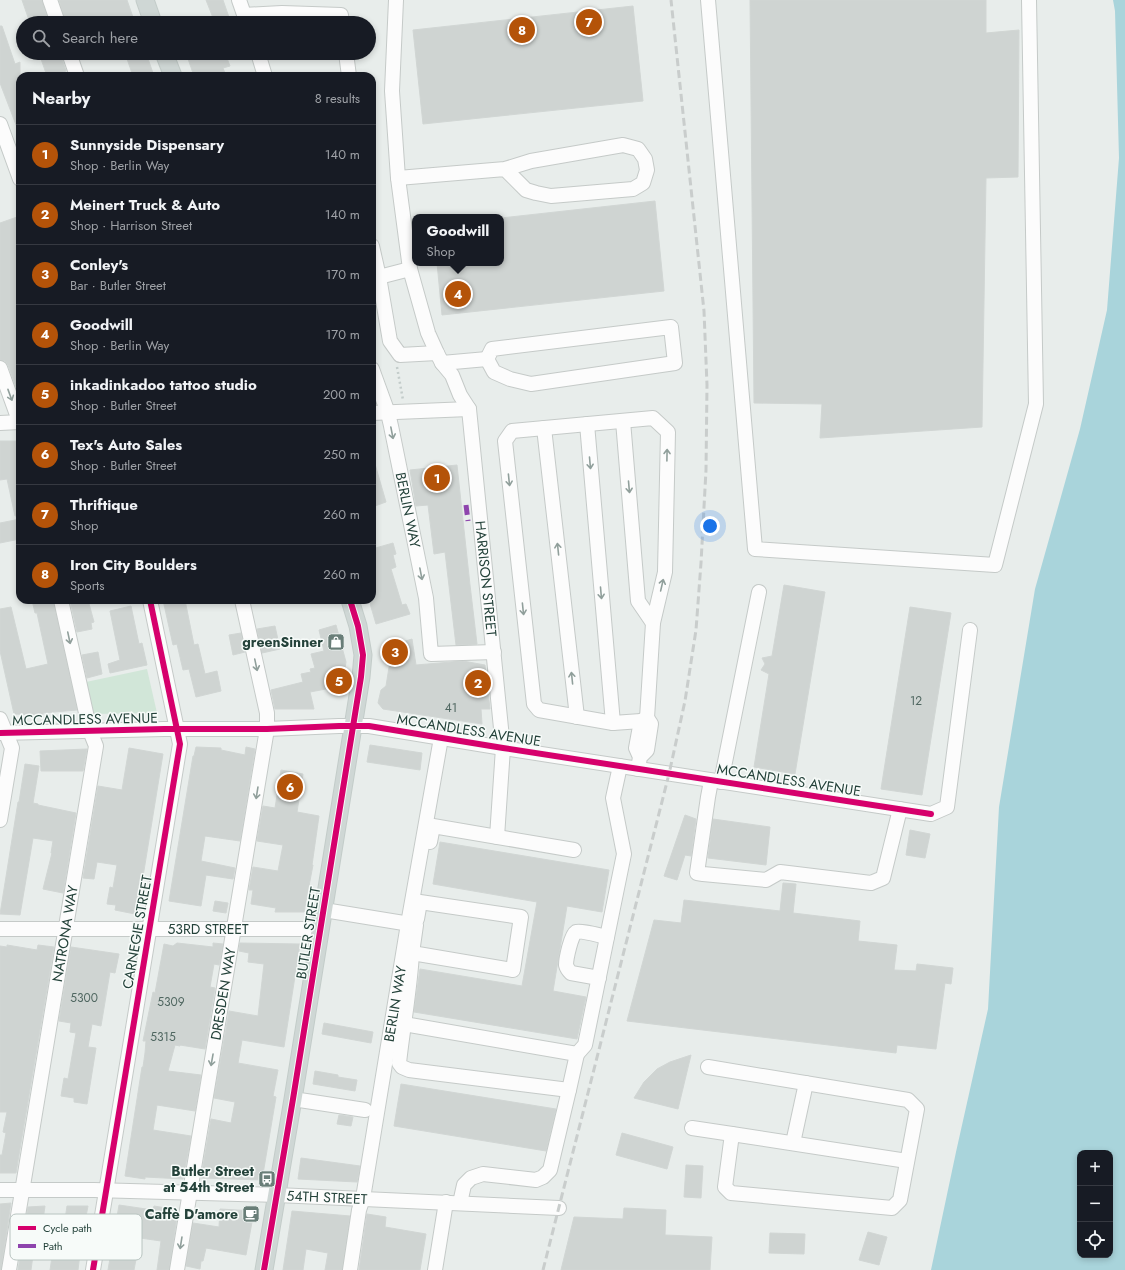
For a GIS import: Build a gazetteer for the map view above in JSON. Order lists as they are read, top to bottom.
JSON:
{
  "streets": {
    "main road": ["BUTLER STREET"],
    "street": [
      "BERLIN WAY",
      "HARRISON STREET",
      "MCCANDLESS AVENUE",
      "53RD STREET",
      "CARNEGIE STREET",
      "NATRONA WAY",
      "DRESDEN WAY",
      "54TH STREET"
    ]
  },
  "crossings": [
    ["BERLIN WAY", "HARRISON STREET"],
    ["BERLIN WAY", "MCCANDLESS AVENUE"],
    ["BERLIN WAY", "54TH STREET"],
    ["HARRISON STREET", "MCCANDLESS AVENUE"],
    ["MCCANDLESS AVENUE", "CARNEGIE STREET"],
    ["MCCANDLESS AVENUE", "BUTLER STREET"],
    ["MCCANDLESS AVENUE", "NATRONA WAY"],
    ["MCCANDLESS AVENUE", "DRESDEN WAY"],
    ["53RD STREET", "CARNEGIE STREET"],
    ["53RD STREET", "BUTLER STREET"],
    ["53RD STREET", "NATRONA WAY"],
    ["53RD STREET", "DRESDEN WAY"],
    ["CARNEGIE STREET", "54TH STREET"],
    ["BUTLER STREET", "54TH STREET"],
    ["NATRONA WAY", "54TH STREET"],
    ["DRESDEN WAY", "54TH STREET"]
  ],
  "one_way": ["DRESDEN WAY"],
  "places": {
    "shop": ["greenSinner"],
    "bus stop": ["Butler Street at 54th Street"],
    "cafe": ["Caffè D'amore"]
  },
  "house_numbers": [
    "12",
    "41",
    "5300",
    "5309",
    "5315"
  ],
  "legend": ["Cycle path", "Path"],
  "page": {
    "pins": [
      "7",
      "8",
      "4",
      "1",
      "3",
      "5",
      "2",
      "6"
    ],
    "search": "Search here",
    "heading": ["Nearby", "8 results"],
    "list": [
      {
        "mark": "1",
        "name": "Sunnyside Dispensary",
        "note": "Shop · Berlin Way",
        "value": "140 m"
      },
      {
        "mark": "2",
        "name": "Meinert Truck & Auto",
        "note": "Shop · Harrison Street",
        "value": "140 m"
      },
      {
        "mark": "3",
        "name": "Conley's",
        "note": "Bar · Butler Street",
        "value": "170 m"
      },
      {
        "mark": "4",
        "name": "Goodwill",
        "note": "Shop · Berlin Way",
        "value": "170 m"
      },
      {
        "mark": "5",
        "name": "inkadinkadoo tattoo studio",
        "note": "Shop · Butler Street",
        "value": "200 m"
      },
      {
        "mark": "6",
        "name": "Tex's Auto Sales",
        "note": "Shop · Butler Street",
        "value": "250 m"
      },
      {
        "mark": "7",
        "name": "Thriftique",
        "note": "Shop",
        "value": "260 m"
      },
      {
        "mark": "8",
        "name": "Iron City Boulders",
        "note": "Sports",
        "value": "260 m"
      }
    ],
    "popup": ["Goodwill", "Shop"],
    "map_buttons": ["+", "−"]
  }
}
